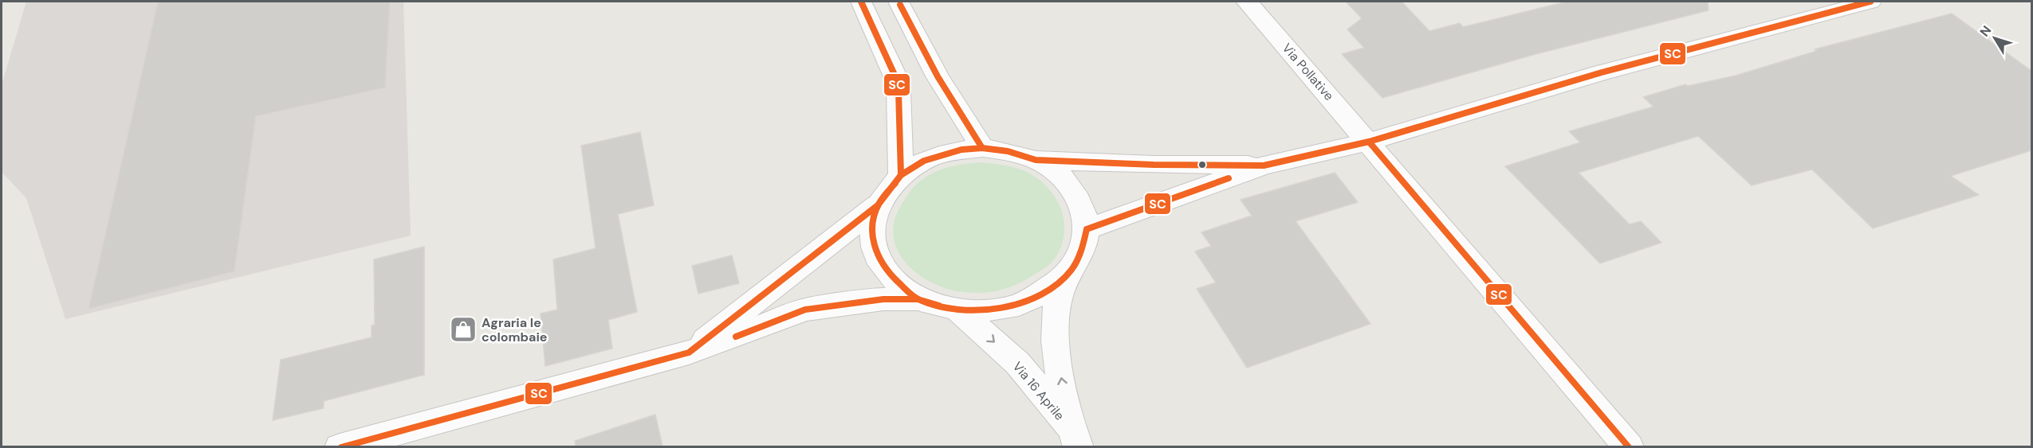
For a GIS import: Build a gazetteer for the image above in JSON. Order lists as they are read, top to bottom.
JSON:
{
  "streets": {
    "street": ["Via Pollative", "Via 16 Aprile"]
  },
  "places": {
    "shop": ["Agraria le colombaie"]
  },
  "lines": ["transit line SC"],
  "north": "top left"
}
